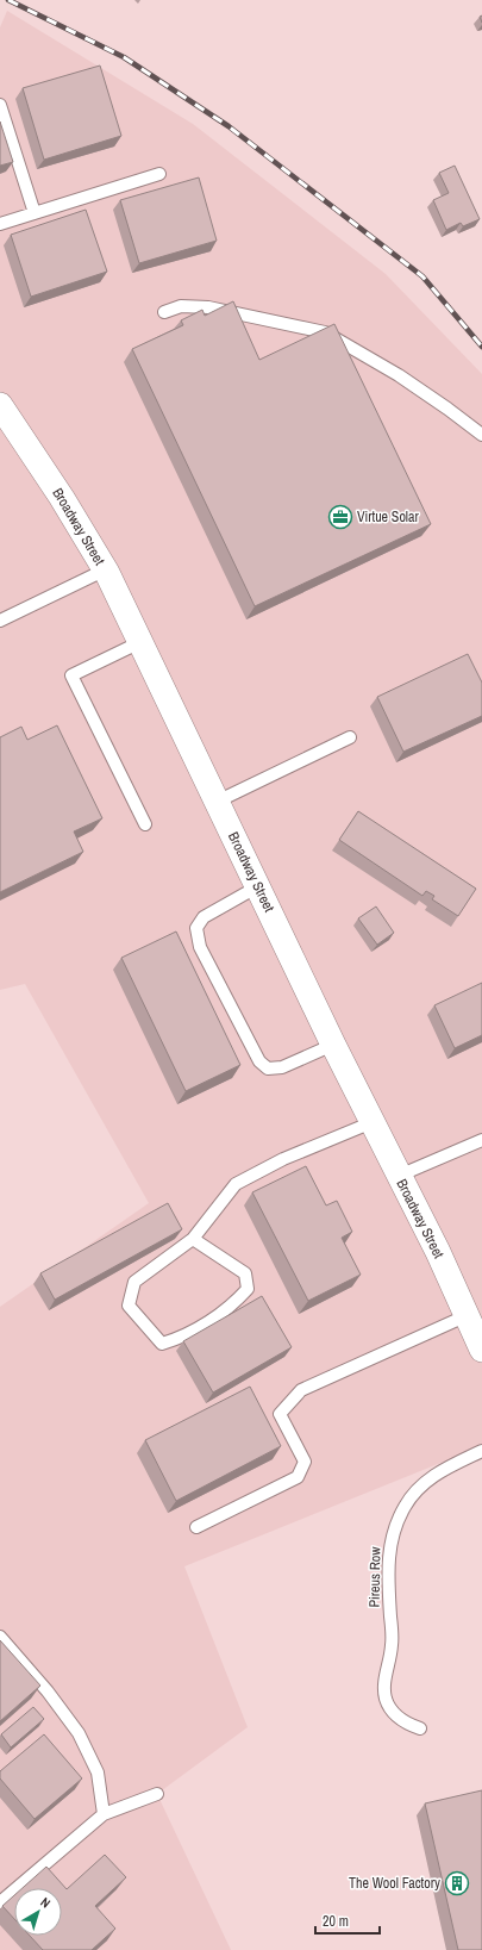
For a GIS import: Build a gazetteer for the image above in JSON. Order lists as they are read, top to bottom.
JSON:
{
  "streets": {
    "street": ["Broadway Street"],
    "lane": ["Pireus Row"]
  },
  "places": {
    "office": ["Virtue Solar"],
    "building": ["The Wool Factory"]
  },
  "scale_bar": "20 m",
  "north": "top right"
}
